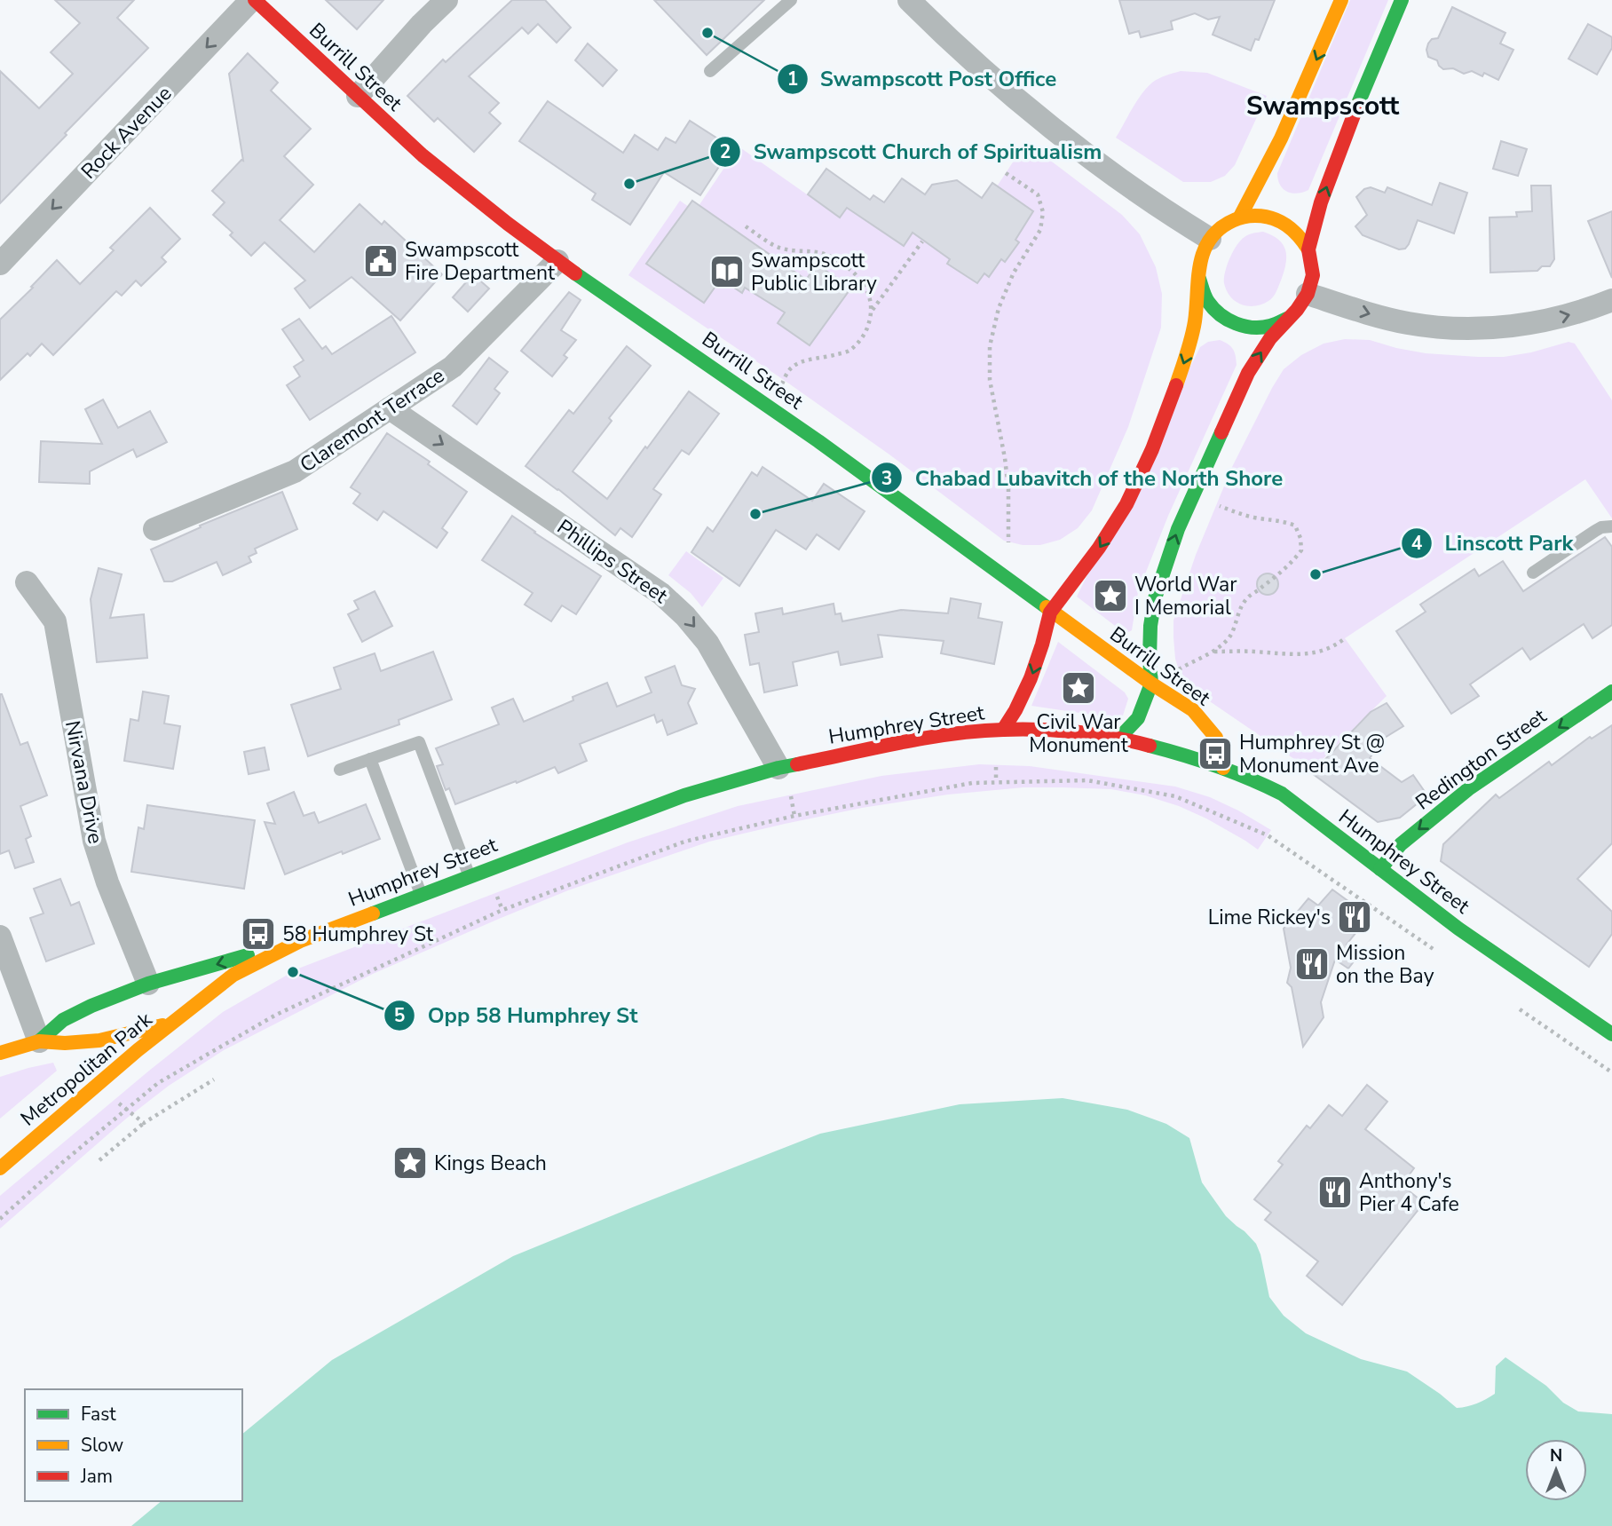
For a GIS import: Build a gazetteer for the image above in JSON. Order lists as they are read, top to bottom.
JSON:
{
  "streets": {
    "street": [
      "Burrill Street",
      "Rock Avenue",
      "Claremont Terrace",
      "Phillips Street",
      "Humphrey Street",
      "Redington Street",
      "Nirvana Drive",
      "Metropolitan Park"
    ]
  },
  "crossings": [
    ["Burrill Street", "Rock Avenue"],
    ["Burrill Street", "Claremont Terrace"],
    ["Burrill Street", "Humphrey Street"],
    ["Claremont Terrace", "Phillips Street"],
    ["Phillips Street", "Humphrey Street"],
    ["Humphrey Street", "Redington Street"],
    ["Humphrey Street", "Nirvana Drive"],
    ["Humphrey Street", "Metropolitan Park"]
  ],
  "one_way": ["Rock Avenue", "Phillips Street", "Redington Street"],
  "districts": ["Swampscott"],
  "places": {
    "other": [
      "Swampscott Post Office",
      "Swampscott Church of Spiritualism",
      "Chabad Lubavitch of the North Shore",
      "Linscott Park",
      "Opp 58 Humphrey St"
    ],
    "public building": ["Swampscott Fire Department"],
    "library": ["Swampscott Public Library"],
    "place": ["World War I Memorial", "Civil War Monument", "Kings Beach"],
    "bus stop": ["Humphrey St @ Monument Ave", "58 Humphrey St"],
    "restaurant": ["Lime Rickey's", "Mission on the Bay", "Anthony's Pier 4 Cafe"]
  },
  "legend": ["Fast", "Slow", "Jam"],
  "north": "top"
}
